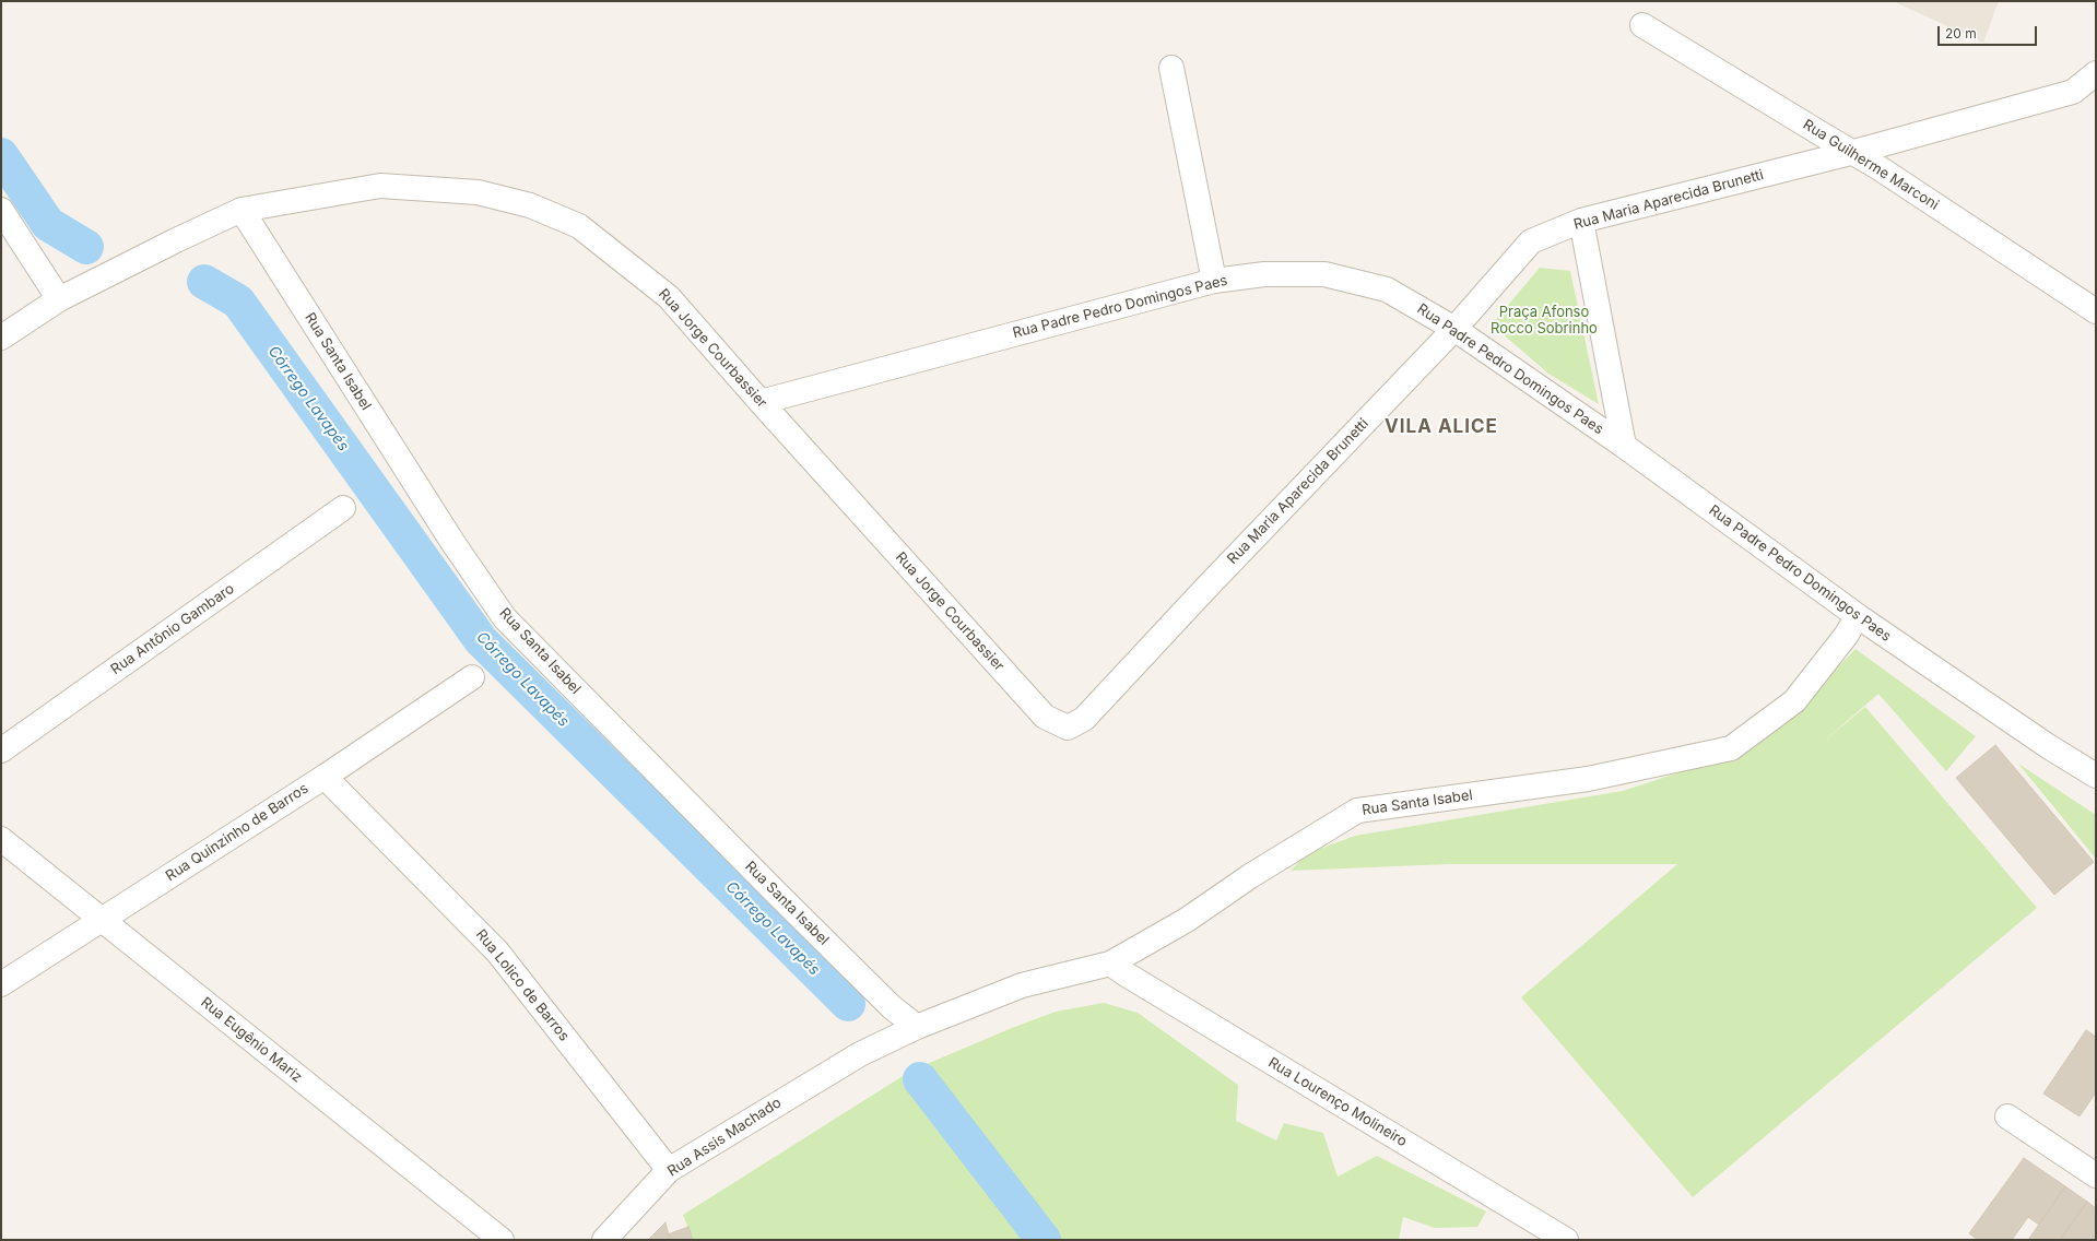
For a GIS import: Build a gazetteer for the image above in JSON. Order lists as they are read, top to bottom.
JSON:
{
  "streets": {
    "street": [
      "Rua Guilherme Marconi",
      "Rua Maria Aparecida Brunetti",
      "Rua Padre Pedro Domingos Paes",
      "Rua Jorge Courbassier",
      "Rua Santa Isabel",
      "Rua Antônio Gambaro",
      "Rua Quinzinho de Barros",
      "Rua Lolico de Barros",
      "Rua Eugênio Mariz",
      "Rua Lourenço Molineiro",
      "Rua Assis Machado"
    ]
  },
  "crossings": [
    ["Rua Guilherme Marconi", "Rua Maria Aparecida Brunetti"],
    ["Rua Maria Aparecida Brunetti", "Rua Padre Pedro Domingos Paes"],
    ["Rua Maria Aparecida Brunetti", "Rua Jorge Courbassier"],
    ["Rua Padre Pedro Domingos Paes", "Rua Jorge Courbassier"],
    ["Rua Padre Pedro Domingos Paes", "Rua Santa Isabel"],
    ["Rua Jorge Courbassier", "Rua Santa Isabel"],
    ["Rua Santa Isabel", "Rua Lourenço Molineiro"],
    ["Rua Santa Isabel", "Rua Assis Machado"],
    ["Rua Quinzinho de Barros", "Rua Lolico de Barros"],
    ["Rua Quinzinho de Barros", "Rua Eugênio Mariz"],
    ["Rua Lolico de Barros", "Rua Assis Machado"]
  ],
  "districts": ["VILA ALICE"],
  "water": ["Córrego Lavapés"],
  "parks": ["Praça Afonso Rocco Sobrinho"],
  "scale_bar": "20 m"
}
